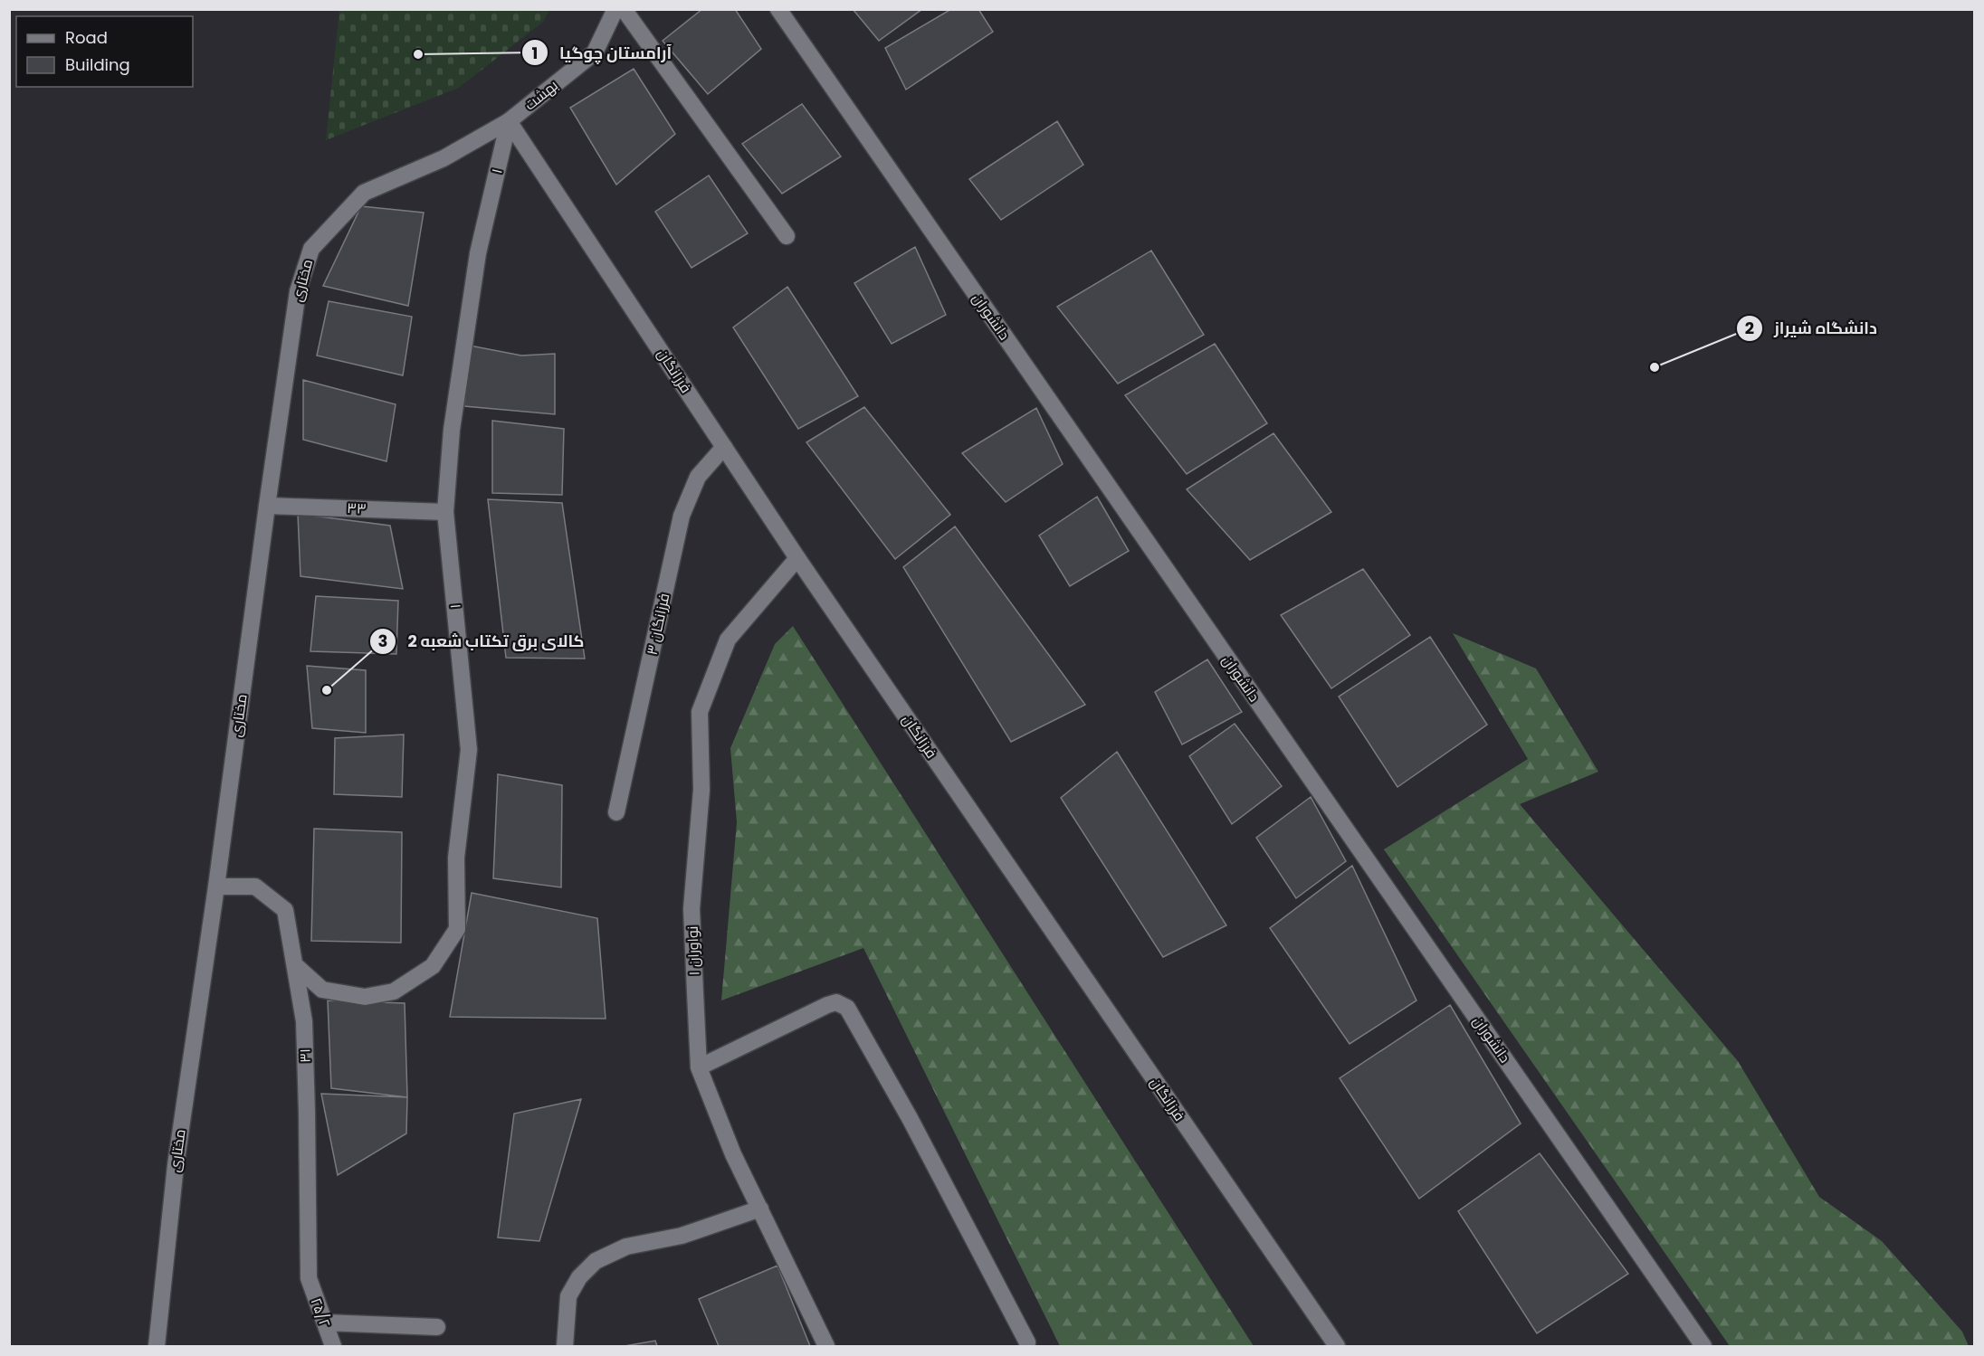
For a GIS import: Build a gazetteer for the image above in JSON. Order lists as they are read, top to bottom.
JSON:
{
  "streets": {
    "street": [
      "بهشت",
      "۱",
      "مختاری",
      "دانشوران",
      "فرزانگان",
      "۳۳",
      "فرزانگان ۳",
      "نواوران ۱",
      "۳۱",
      "۲۵/۲"
    ]
  },
  "crossings": [
    ["بهشت", "۱"],
    ["بهشت", "مختاری"],
    ["بهشت", "فرزانگان"],
    ["۱", "فرزانگان"],
    ["۱", "۳۳"],
    ["۱", "۳۱"],
    ["مختاری", "۳۳"],
    ["مختاری", "۳۱"],
    ["فرزانگان", "فرزانگان ۳"],
    ["فرزانگان", "نواوران ۱"],
    ["۳۱", "۲۵/۲"]
  ],
  "places": ["آرامستان چوگیا", "دانشگاه شیراز", "کالای برق تکتاب شعبه 2"],
  "legend": ["Road", "Building"]
}
